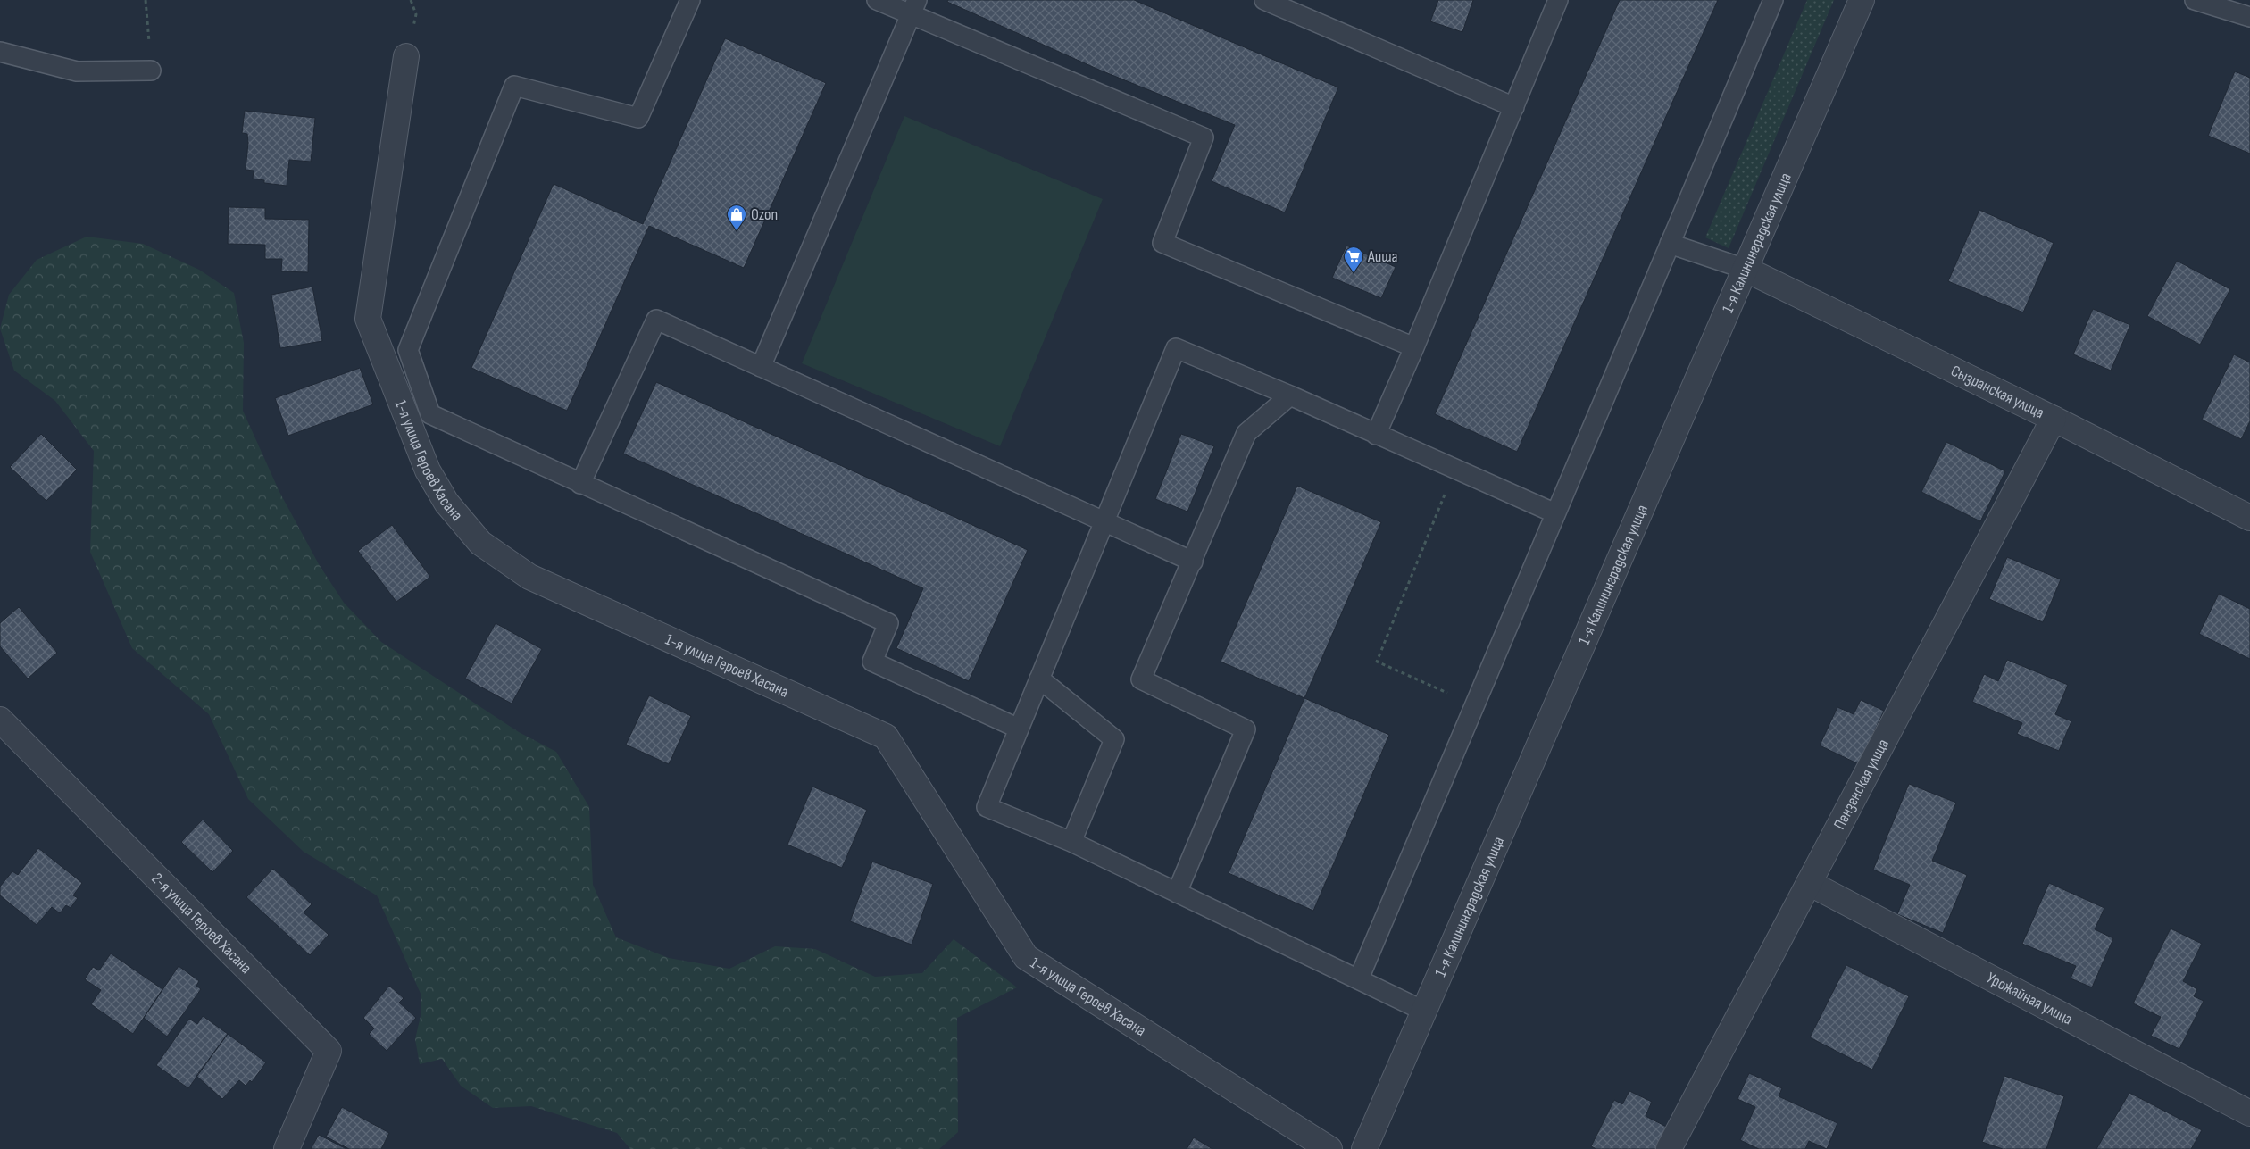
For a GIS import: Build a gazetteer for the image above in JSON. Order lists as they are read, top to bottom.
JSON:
{
  "streets": {
    "street": [
      "1-я Калининградская улица",
      "Сызранская улица",
      "1-я улица Героев Хасана",
      "Пензенская улица",
      "2-я улица Героев Хасана",
      "Урожайная улица"
    ]
  },
  "crossings": [
    ["1-я Калининградская улица", "Сызранская улица"],
    ["Сызранская улица", "Пензенская улица"],
    ["Пензенская улица", "Урожайная улица"]
  ],
  "places": {
    "shop": ["Ozon"],
    "supermarket": ["Аиша"]
  }
}
